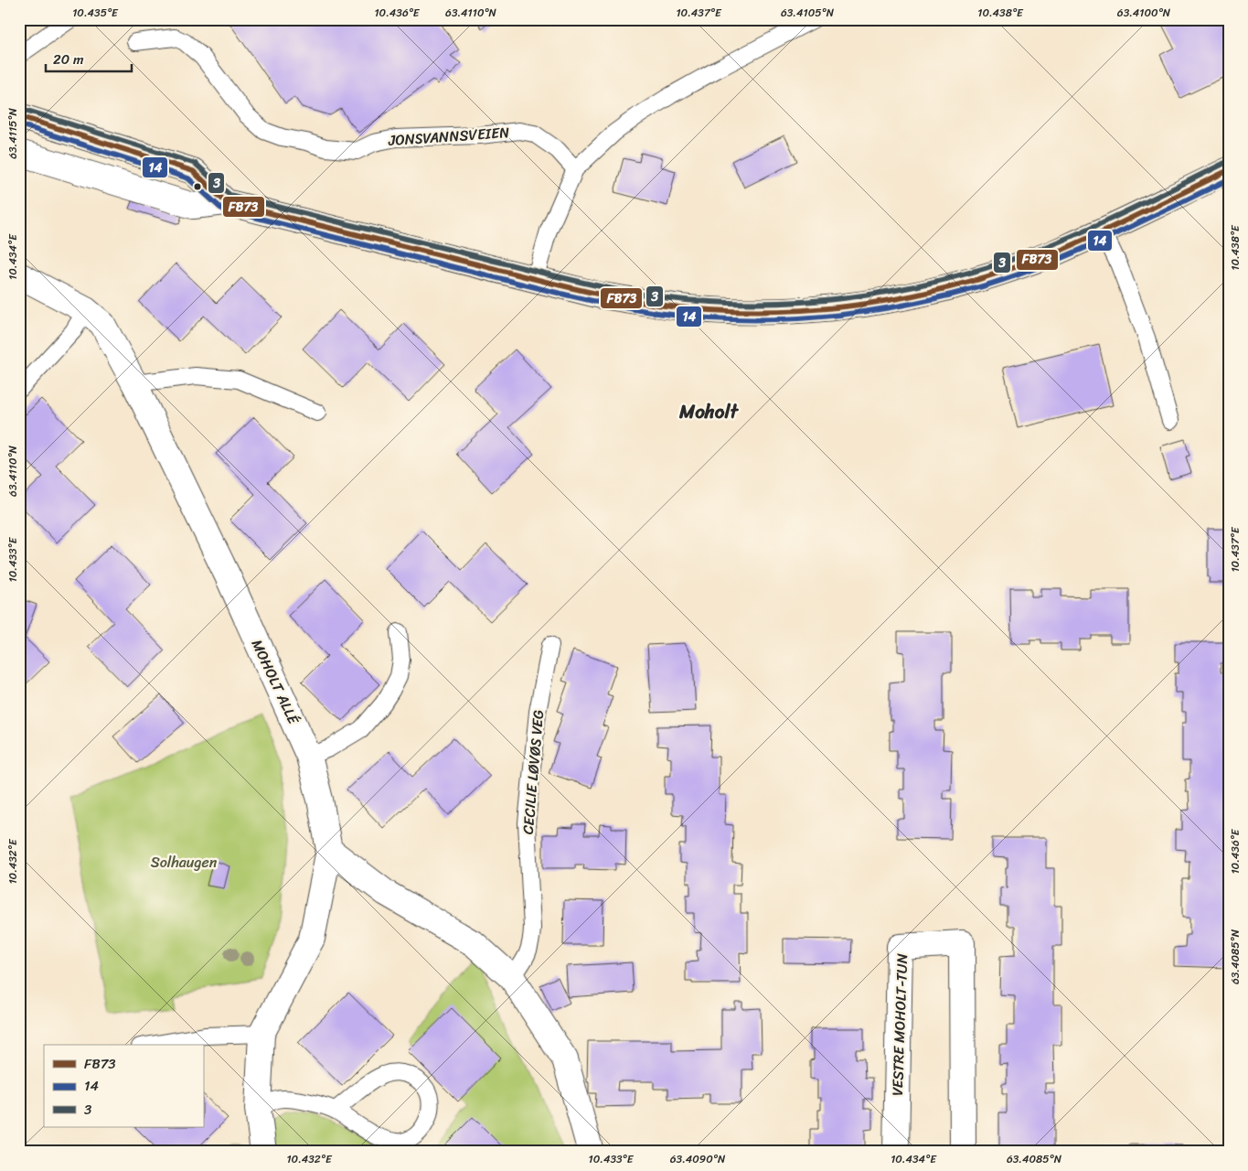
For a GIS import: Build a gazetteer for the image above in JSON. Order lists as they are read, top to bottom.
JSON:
{
  "streets": {
    "street": ["MOHOLT ALLÉ", "VESTRE MOHOLT-TUN"],
    "lane": ["JONSVANNSVEIEN", "CECILIE LØVØS VEG"]
  },
  "districts": ["Moholt"],
  "parks": ["Solhaugen"],
  "lines": ["transit line 3", "transit line FB73", "transit line 14"],
  "legend": ["FB73", "14", "3"],
  "scale_bar": "20 m",
  "coordinates": [
    "10.435°E",
    "10.436°E",
    "63.4110°N",
    "10.437°E",
    "63.4105°N",
    "10.438°E",
    "63.4100°N",
    "63.4115°N",
    "10.434°E",
    "10.433°E",
    "10.432°E",
    "63.4085°N",
    "63.4090°N"
  ]
}
